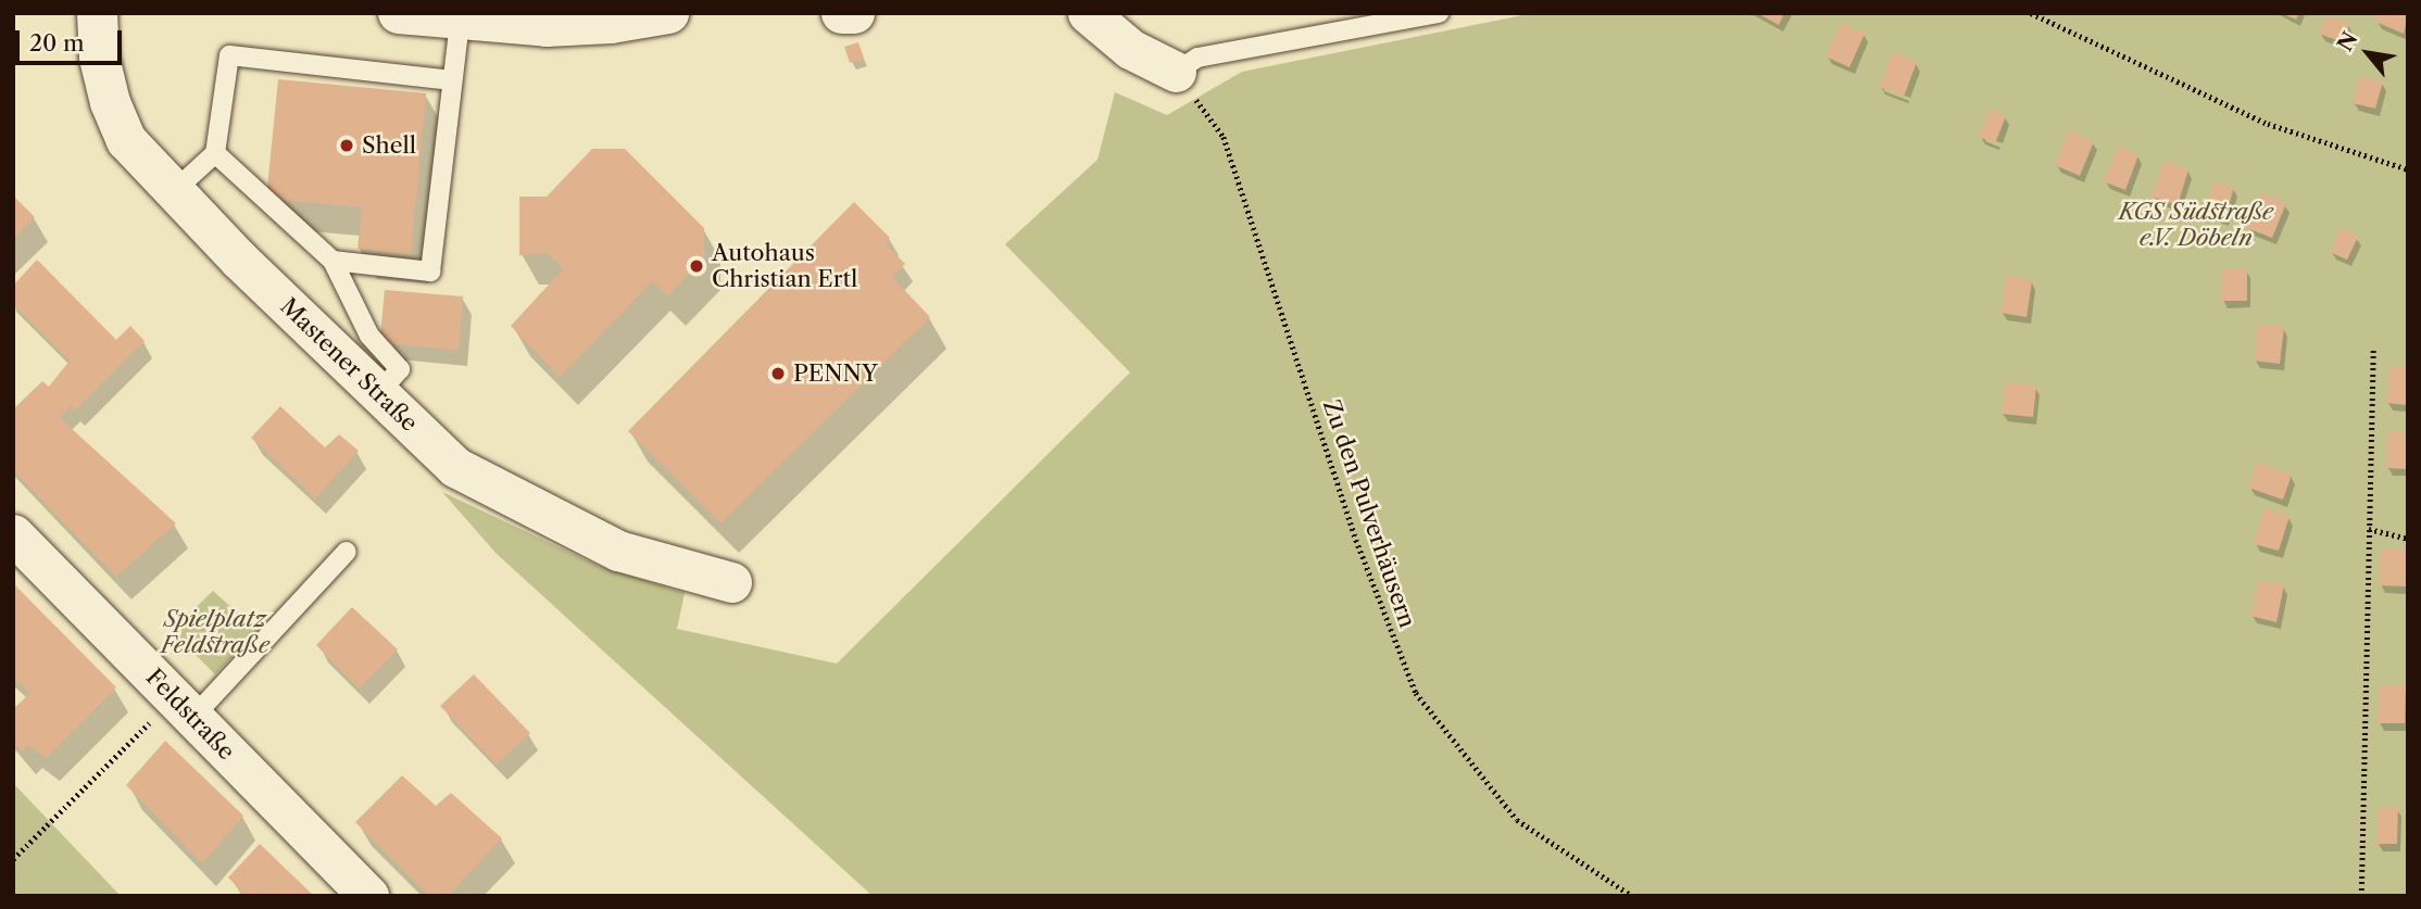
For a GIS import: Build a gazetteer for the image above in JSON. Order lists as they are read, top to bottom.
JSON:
{
  "streets": {
    "street": ["Mastener Straße", "Feldstraße"],
    "path": ["Zu den Pulverhäusern"]
  },
  "parks": ["KGS Südstraße e.V. Döbeln", "Spielplatz Feldstraße"],
  "places": ["Shell", "Autohaus Christian Ertl", "PENNY"],
  "scale_bar": "20 m",
  "north": "top left"
}
